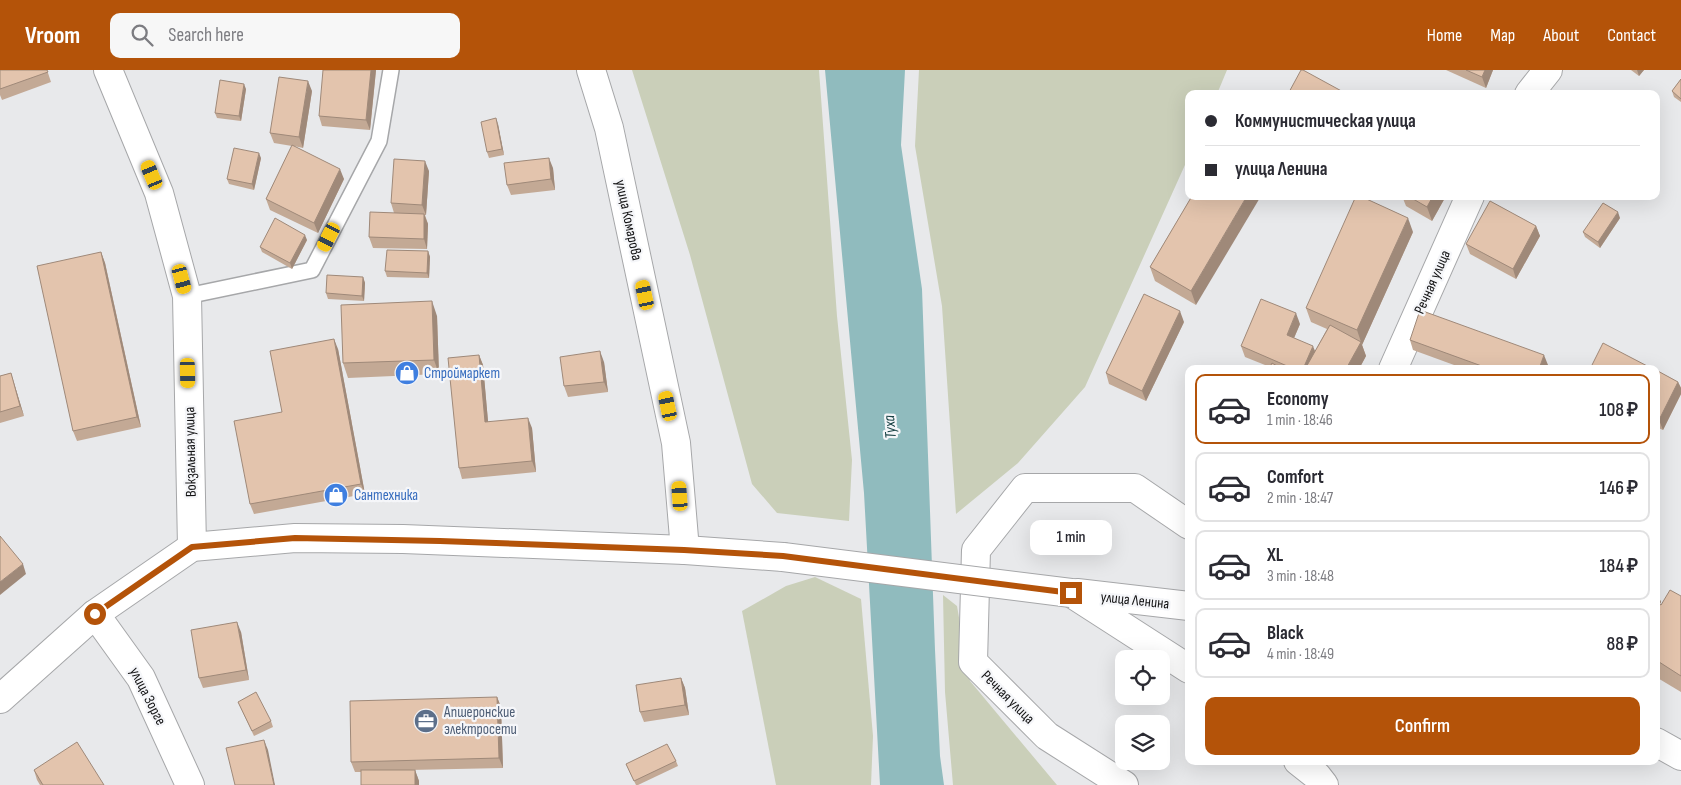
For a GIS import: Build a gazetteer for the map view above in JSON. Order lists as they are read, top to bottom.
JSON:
{
  "streets": {
    "street": [
      "улица Комарова",
      "Речная улица",
      "Вокзальная улица",
      "улица Ленина",
      "улица Зорге"
    ]
  },
  "crossings": [
    ["улица Комарова", "улица Ленина"],
    ["Вокзальная улица", "улица Ленина"]
  ],
  "water": ["Туха"],
  "places": {
    "shop": ["Строймаркет", "Сантехника"],
    "office": ["Апшеронские электросети"]
  },
  "page": {
    "header": "Vroom",
    "search": "Search here",
    "nav": [
      "Home",
      "Map",
      "About",
      "Contact"
    ],
    "banner": ["Коммунистическая улица", "улица Ленина"],
    "list": [
      {
        "name": "Economy",
        "note": "1 min · 18:46",
        "value": "108 ₽"
      },
      {
        "name": "Comfort",
        "note": "2 min · 18:47",
        "value": "146 ₽"
      },
      {
        "name": "XL",
        "note": "3 min · 18:48",
        "value": "184 ₽"
      },
      {
        "name": "Black",
        "note": "4 min · 18:49",
        "value": "88 ₽"
      }
    ],
    "bubble": "1 min",
    "buttons": "Confirm"
  }
}
